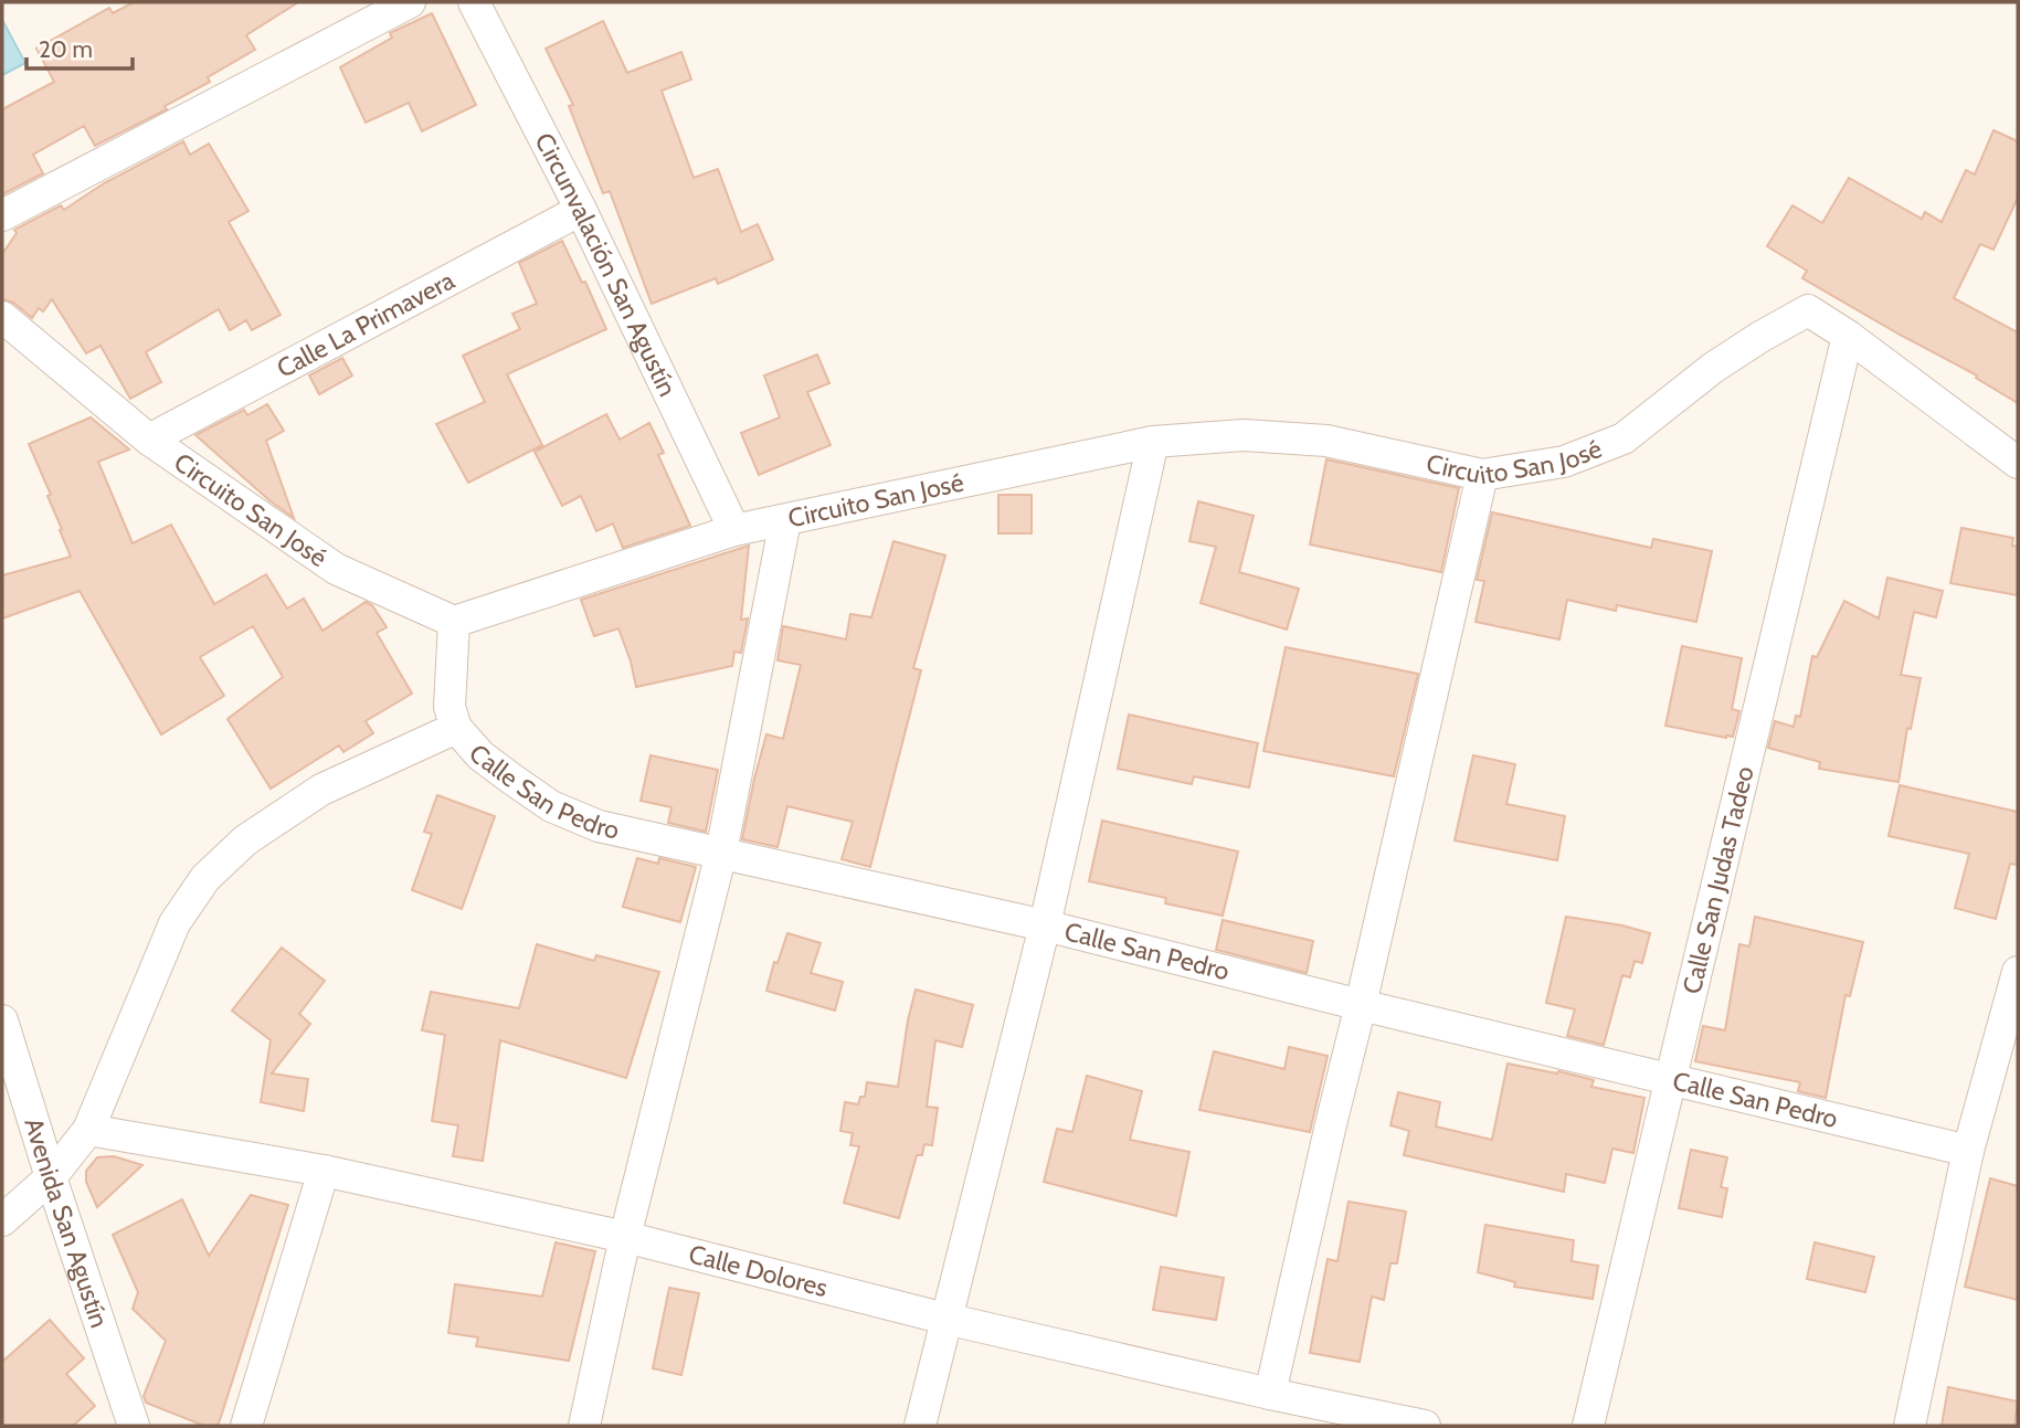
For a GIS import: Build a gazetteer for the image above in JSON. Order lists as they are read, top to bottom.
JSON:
{
  "streets": {
    "street": [
      "Circunvalación San Agustín",
      "Calle La Primavera",
      "Circuito San José",
      "Calle San Pedro",
      "Calle San Judas Tadeo",
      "Avenida San Agustín",
      "Calle Dolores"
    ]
  },
  "crossings": [
    ["Circunvalación San Agustín", "Calle La Primavera"],
    ["Circunvalación San Agustín", "Circuito San José"],
    ["Calle La Primavera", "Circuito San José"],
    ["Circuito San José", "Calle San Pedro"],
    ["Circuito San José", "Calle San Judas Tadeo"],
    ["Calle San Pedro", "Calle San Judas Tadeo"]
  ],
  "scale_bar": "20 m"
}
